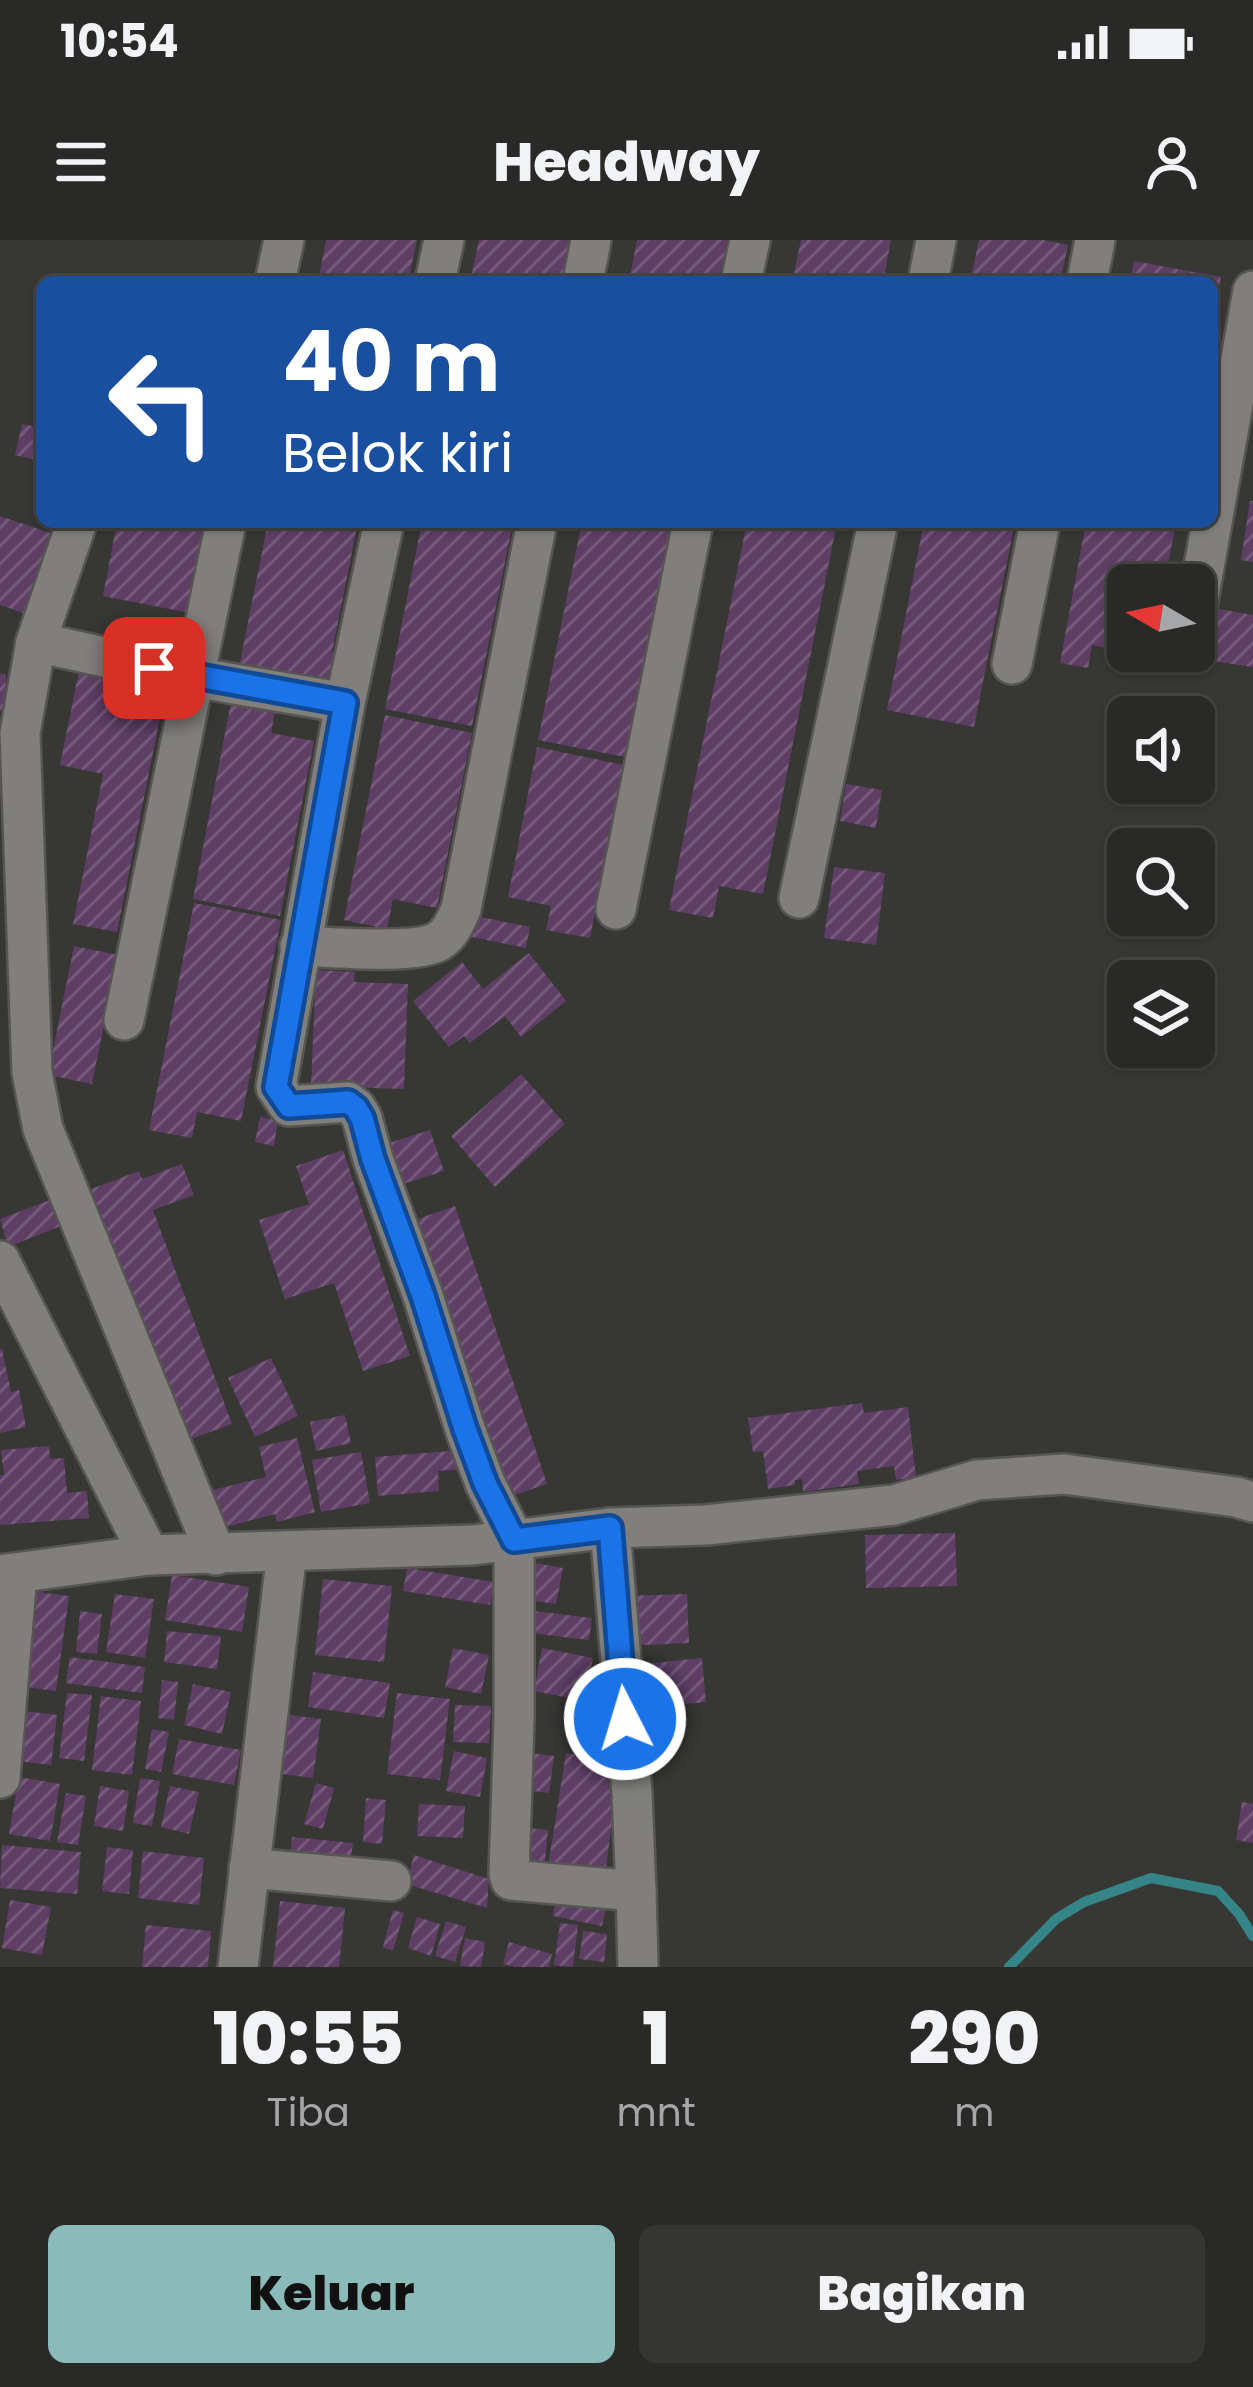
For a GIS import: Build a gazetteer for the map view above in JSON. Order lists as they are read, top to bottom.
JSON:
{
  "north": "left",
  "page": {
    "status": "10:54",
    "header": "Headway",
    "turn": ["40 m", "Belok kiri"],
    "eta": [
      "10:55",
      "Tiba",
      "1",
      "mnt",
      "290",
      "m"
    ],
    "buttons": ["Keluar", "Bagikan"]
  }
}
